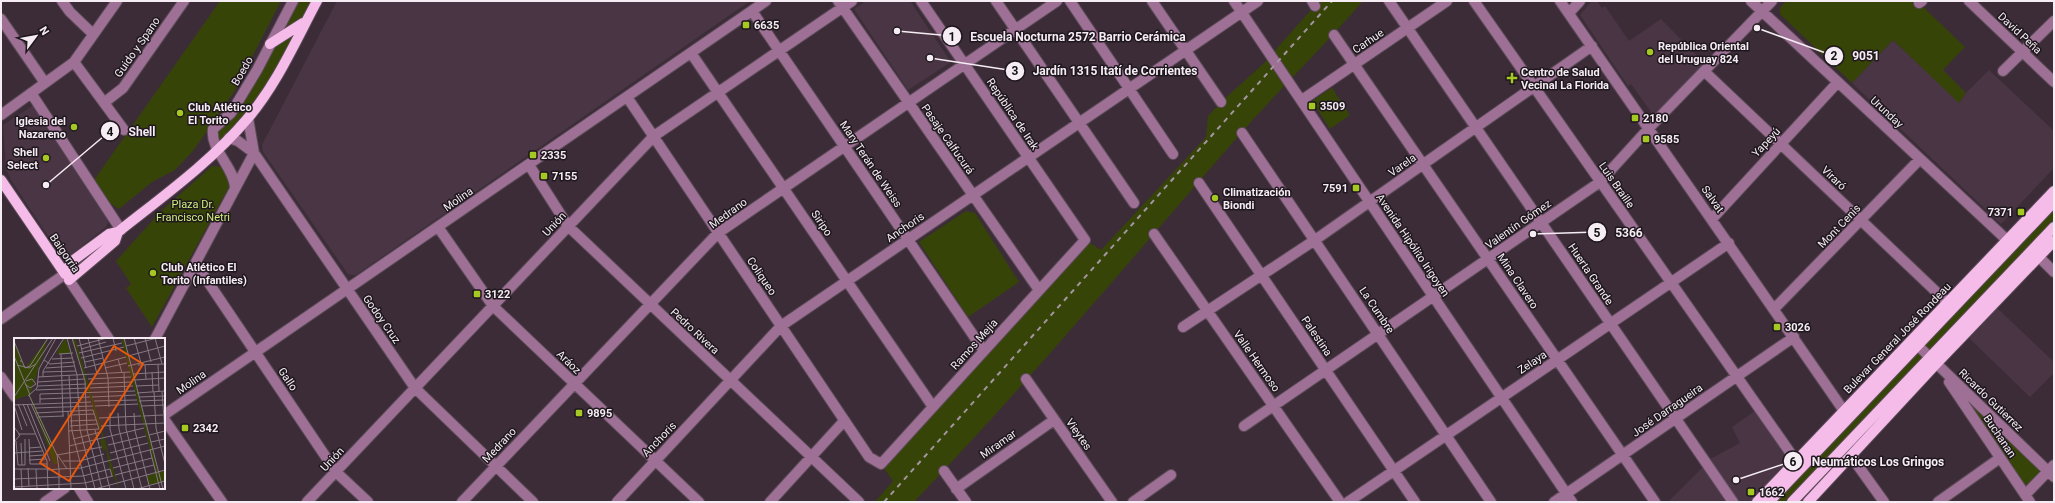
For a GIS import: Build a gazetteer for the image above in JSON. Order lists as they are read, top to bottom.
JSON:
{
  "streets": {
    "main road": ["Baigorria", "Bulevar General José Rondeau"],
    "street": [
      "David Peña",
      "Carhue",
      "Guido y Spano",
      "Boedo",
      "Urunday",
      "República de Irak",
      "Pasaje Calfucurá",
      "Yapeyú",
      "Mary Terán de Weiss",
      "Varela",
      "Viraró",
      "Luis Braille",
      "Molina",
      "Salvat",
      "Medrano",
      "Siripo",
      "Unión",
      "Valentín Gómez",
      "Mont Cenis",
      "Anchoris",
      "Avenida Hipólito Irigoyen",
      "Huerta Grande",
      "Coliqueo",
      "Mina Clavero",
      "La Cumbre",
      "Godoy Cruz",
      "Pedro Rivera",
      "Palestina",
      "Ramos Mejía",
      "Valle Hermoso",
      "Aráoz",
      "Zelaya",
      "Gallo",
      "Ricardo Gutierrez",
      "José Darragueira",
      "Vieytes",
      "Buchanan",
      "Miramar"
    ]
  },
  "crossings": [
    ["Carhue", "Avenida Hipólito Irigoyen"],
    ["Carhue", "Huerta Grande"],
    ["Carhue", "Mina Clavero"],
    ["Urunday", "Yapeyú"],
    ["Urunday", "Valentín Gómez"],
    ["Urunday", "Mont Cenis"],
    ["Urunday", "Bulevar General José Rondeau"],
    ["República de Irak", "Medrano"],
    ["República de Irak", "Anchoris"],
    ["República de Irak", "Ramos Mejía"],
    ["Pasaje Calfucurá", "Medrano"],
    ["Pasaje Calfucurá", "Unión"],
    ["Pasaje Calfucurá", "Anchoris"],
    ["Pasaje Calfucurá", "Ramos Mejía"],
    ["Yapeyú", "Viraró"],
    ["Yapeyú", "Salvat"],
    ["Mary Terán de Weiss", "Molina"],
    ["Mary Terán de Weiss", "Medrano"],
    ["Mary Terán de Weiss", "Unión"],
    ["Mary Terán de Weiss", "Anchoris"],
    ["Mary Terán de Weiss", "Ramos Mejía"],
    ["Varela", "Luis Braille"],
    ["Varela", "Salvat"],
    ["Varela", "Avenida Hipólito Irigoyen"],
    ["Varela", "Huerta Grande"],
    ["Varela", "Mina Clavero"],
    ["Varela", "La Cumbre"],
    ["Varela", "Palestina"],
    ["Varela", "Valle Hermoso"],
    ["Viraró", "Valentín Gómez"],
    ["Viraró", "Mont Cenis"],
    ["Viraró", "Bulevar General José Rondeau"],
    ["Luis Braille", "Valentín Gómez"],
    ["Luis Braille", "Bulevar General José Rondeau"],
    ["Luis Braille", "Zelaya"],
    ["Luis Braille", "José Darragueira"],
    ["Molina", "Siripo"],
    ["Molina", "Coliqueo"],
    ["Molina", "Godoy Cruz"],
    ["Molina", "Pedro Rivera"],
    ["Molina", "Aráoz"],
    ["Molina", "Gallo"],
    ["Salvat", "Valentín Gómez"],
    ["Salvat", "Mont Cenis"],
    ["Salvat", "Bulevar General José Rondeau"],
    ["Salvat", "Zelaya"],
    ["Salvat", "José Darragueira"],
    ["Medrano", "Siripo"],
    ["Medrano", "Coliqueo"],
    ["Medrano", "Godoy Cruz"],
    ["Medrano", "Pedro Rivera"],
    ["Medrano", "Aráoz"],
    ["Siripo", "Unión"],
    ["Siripo", "Anchoris"],
    ["Siripo", "Ramos Mejía"],
    ["Unión", "Coliqueo"],
    ["Unión", "Godoy Cruz"],
    ["Unión", "Pedro Rivera"],
    ["Unión", "Aráoz"],
    ["Unión", "Gallo"],
    ["Valentín Gómez", "Avenida Hipólito Irigoyen"],
    ["Valentín Gómez", "Huerta Grande"],
    ["Valentín Gómez", "Mina Clavero"],
    ["Valentín Gómez", "La Cumbre"],
    ["Valentín Gómez", "Palestina"],
    ["Valentín Gómez", "Valle Hermoso"],
    ["Anchoris", "Avenida Hipólito Irigoyen"],
    ["Anchoris", "Coliqueo"],
    ["Anchoris", "Pedro Rivera"],
    ["Anchoris", "Aráoz"],
    ["Avenida Hipólito Irigoyen", "Zelaya"],
    ["Avenida Hipólito Irigoyen", "José Darragueira"],
    ["Huerta Grande", "Zelaya"],
    ["Huerta Grande", "José Darragueira"],
    ["Coliqueo", "Ramos Mejía"],
    ["Mina Clavero", "Zelaya"],
    ["Mina Clavero", "José Darragueira"],
    ["La Cumbre", "Zelaya"],
    ["Palestina", "Zelaya"],
    ["Bulevar General José Rondeau", "Ricardo Gutierrez"],
    ["Ricardo Gutierrez", "Buchanan"],
    ["Vieytes", "Miramar"]
  ],
  "parks": ["Plaza Dr. Francisco Netri"],
  "places": {
    "transit": [
      "6635",
      "3509",
      "2180",
      "9585",
      "2335",
      "7155",
      "7591",
      "7371",
      "3122",
      "3026",
      "9895",
      "2342",
      "1662"
    ],
    "other": [
      "9051",
      "Escuela Nocturna 2572 Barrio Cerámica",
      "República Oriental del Uruguay 824",
      "Jardín 1315 Itatí de Corrientes",
      "Club Atlético El Torito",
      "Iglesia del Nazareno",
      "Shell Select",
      "Shell",
      "Climatización Biondi",
      "5366",
      "Club Atlético El Torito (Infantiles)",
      "Neumáticos Los Gringos"
    ],
    "health": ["Centro de Salud Vecinal La Florida"]
  },
  "north": "top right"
}
